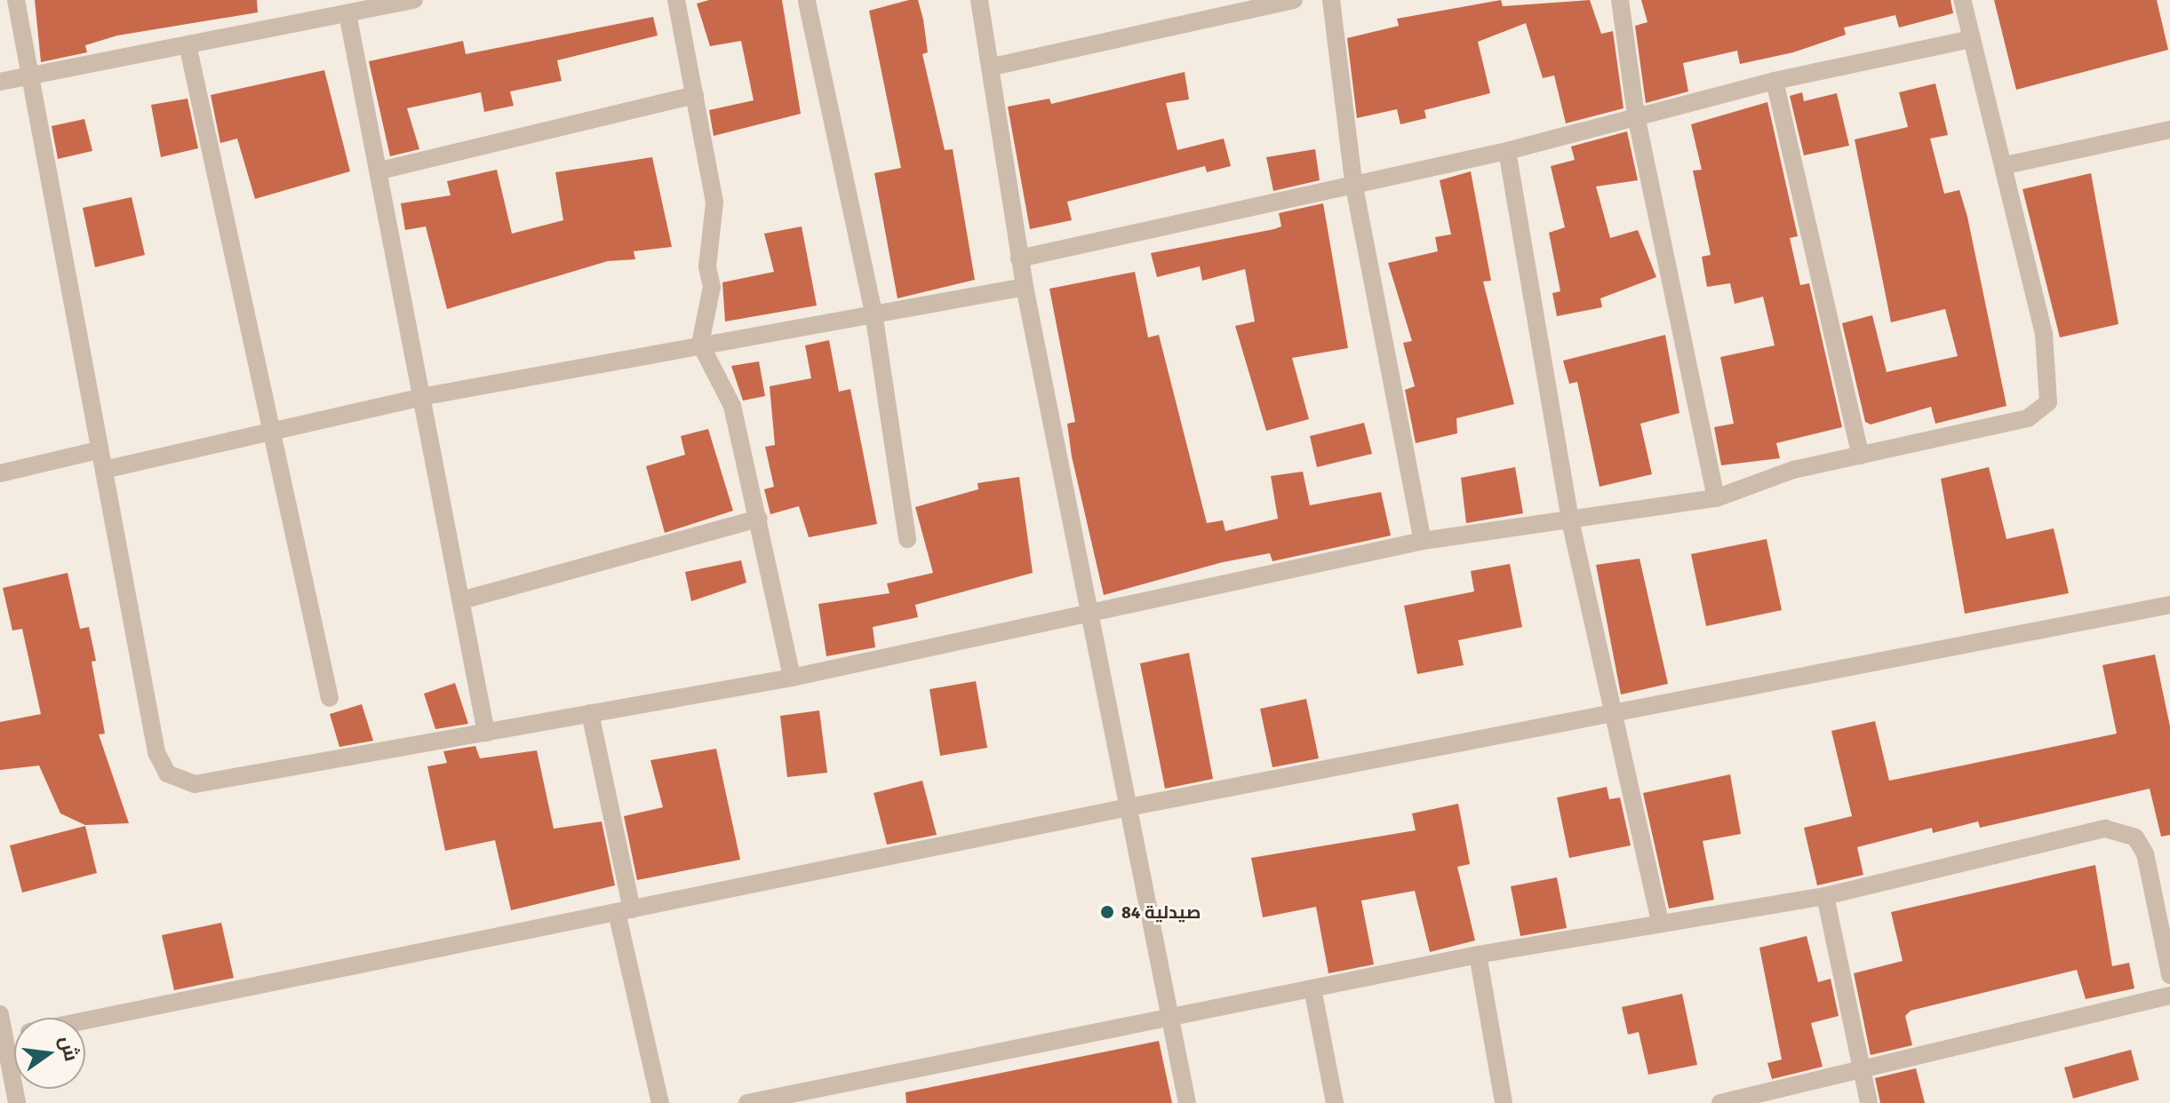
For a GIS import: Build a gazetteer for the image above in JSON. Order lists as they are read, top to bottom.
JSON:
{
  "places": ["84 صيدلية"],
  "north": "right"
}
